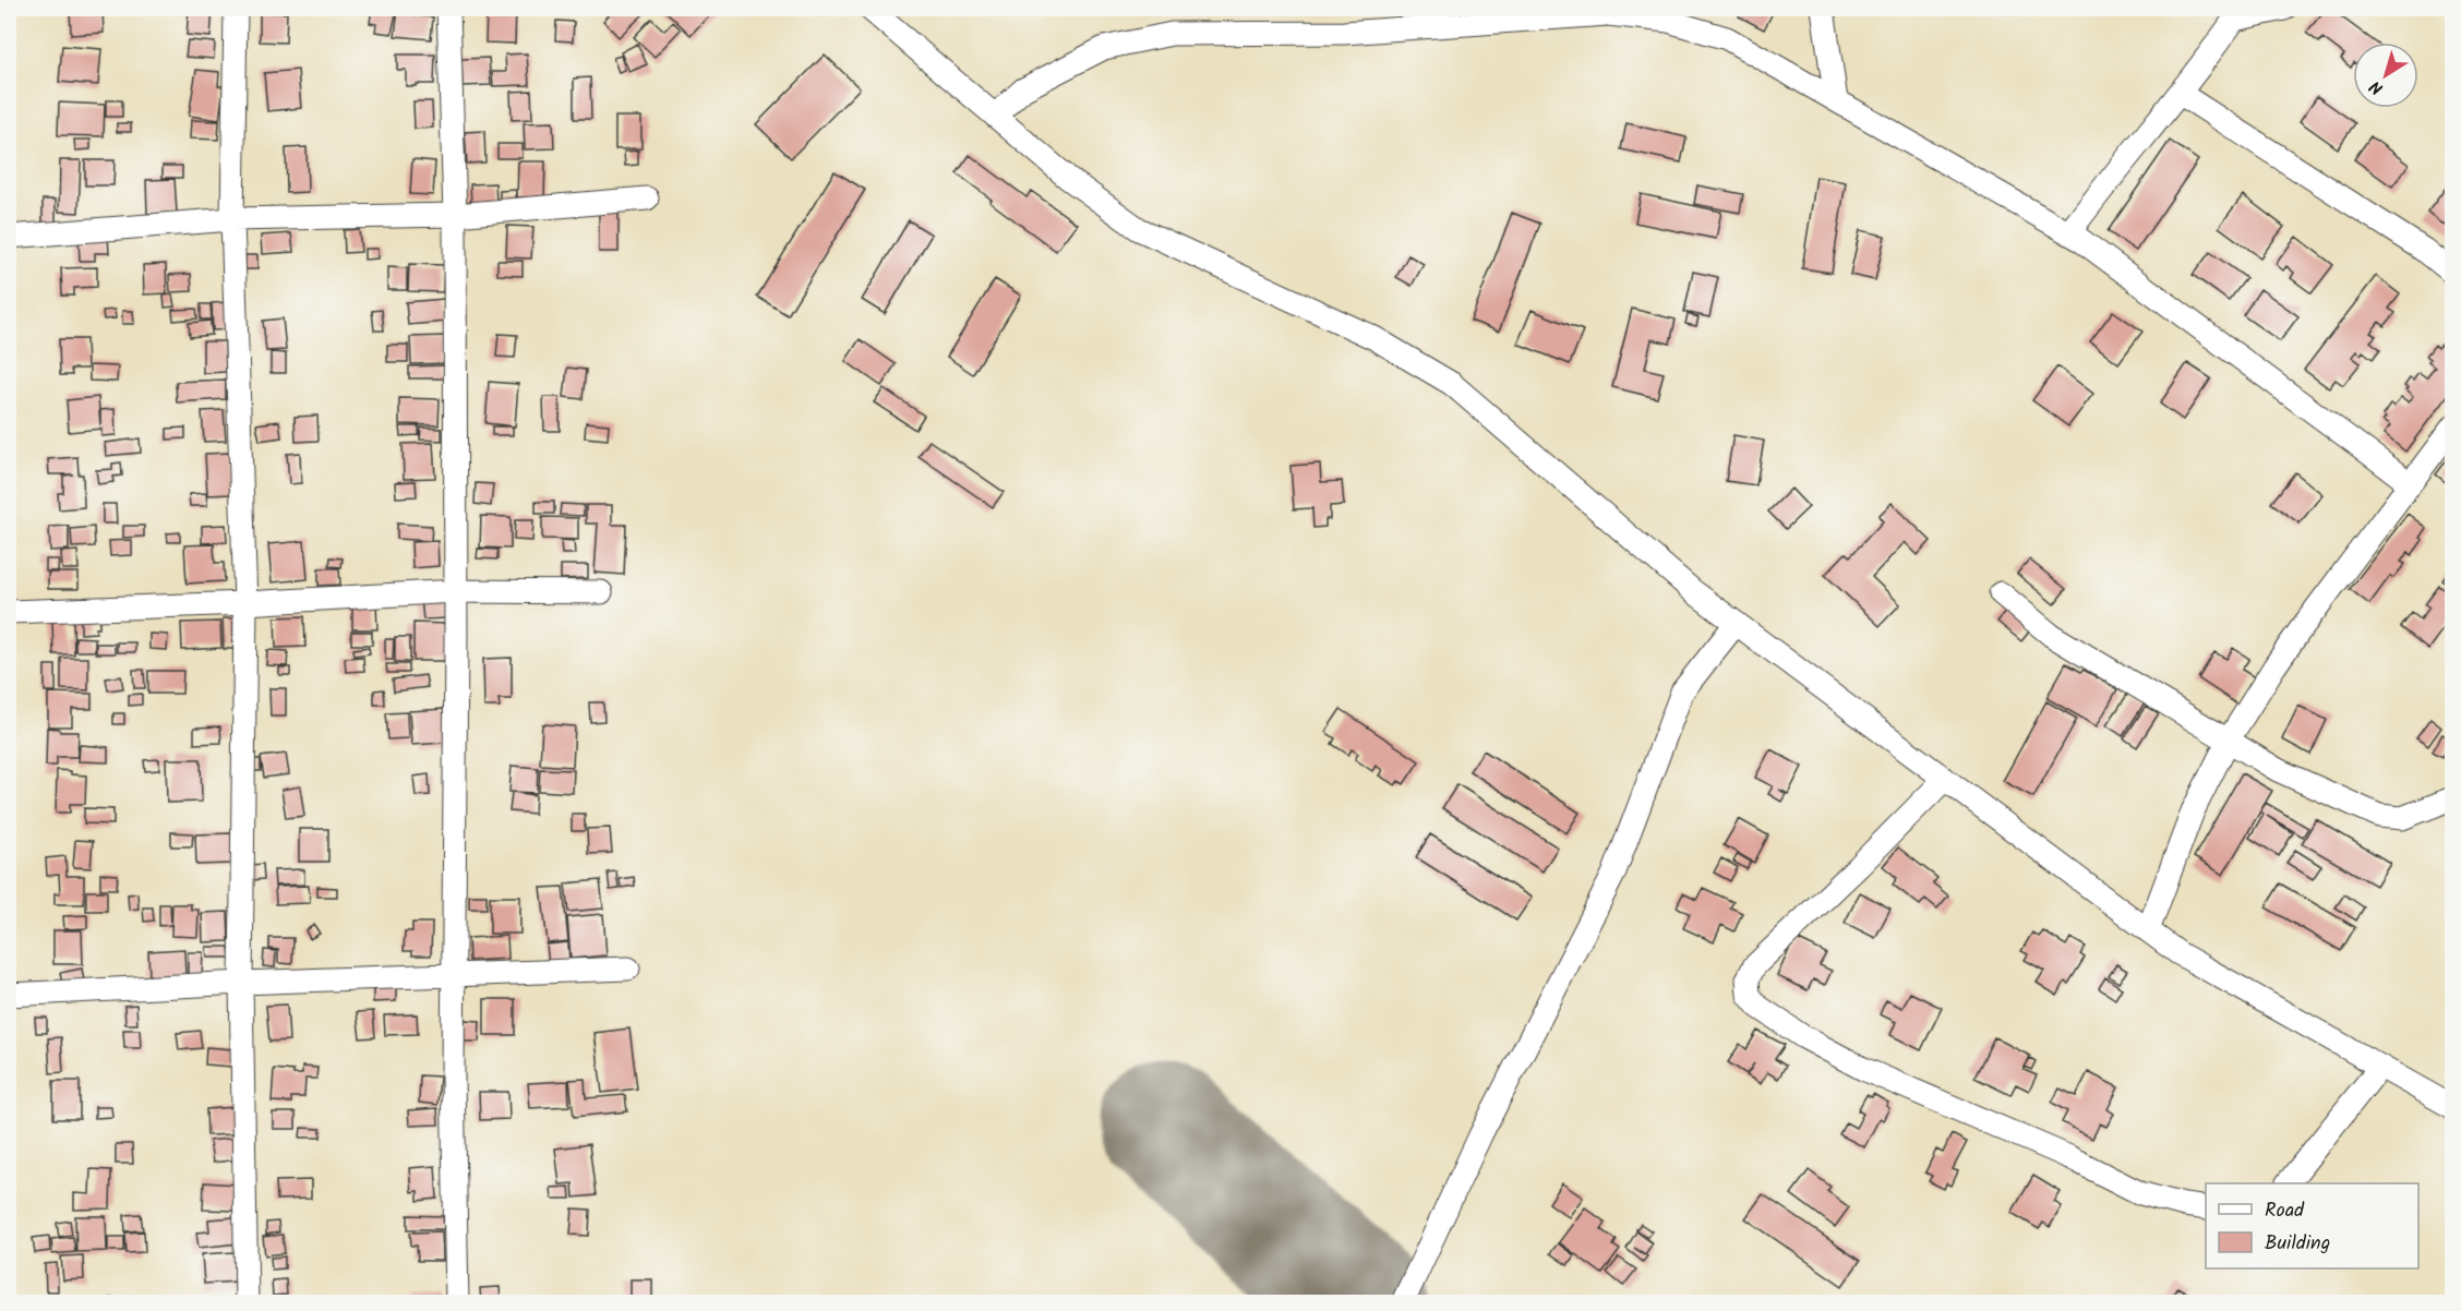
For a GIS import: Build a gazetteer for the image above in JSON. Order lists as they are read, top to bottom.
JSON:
{
  "legend": ["Road", "Building"],
  "north": "bottom left"
}
